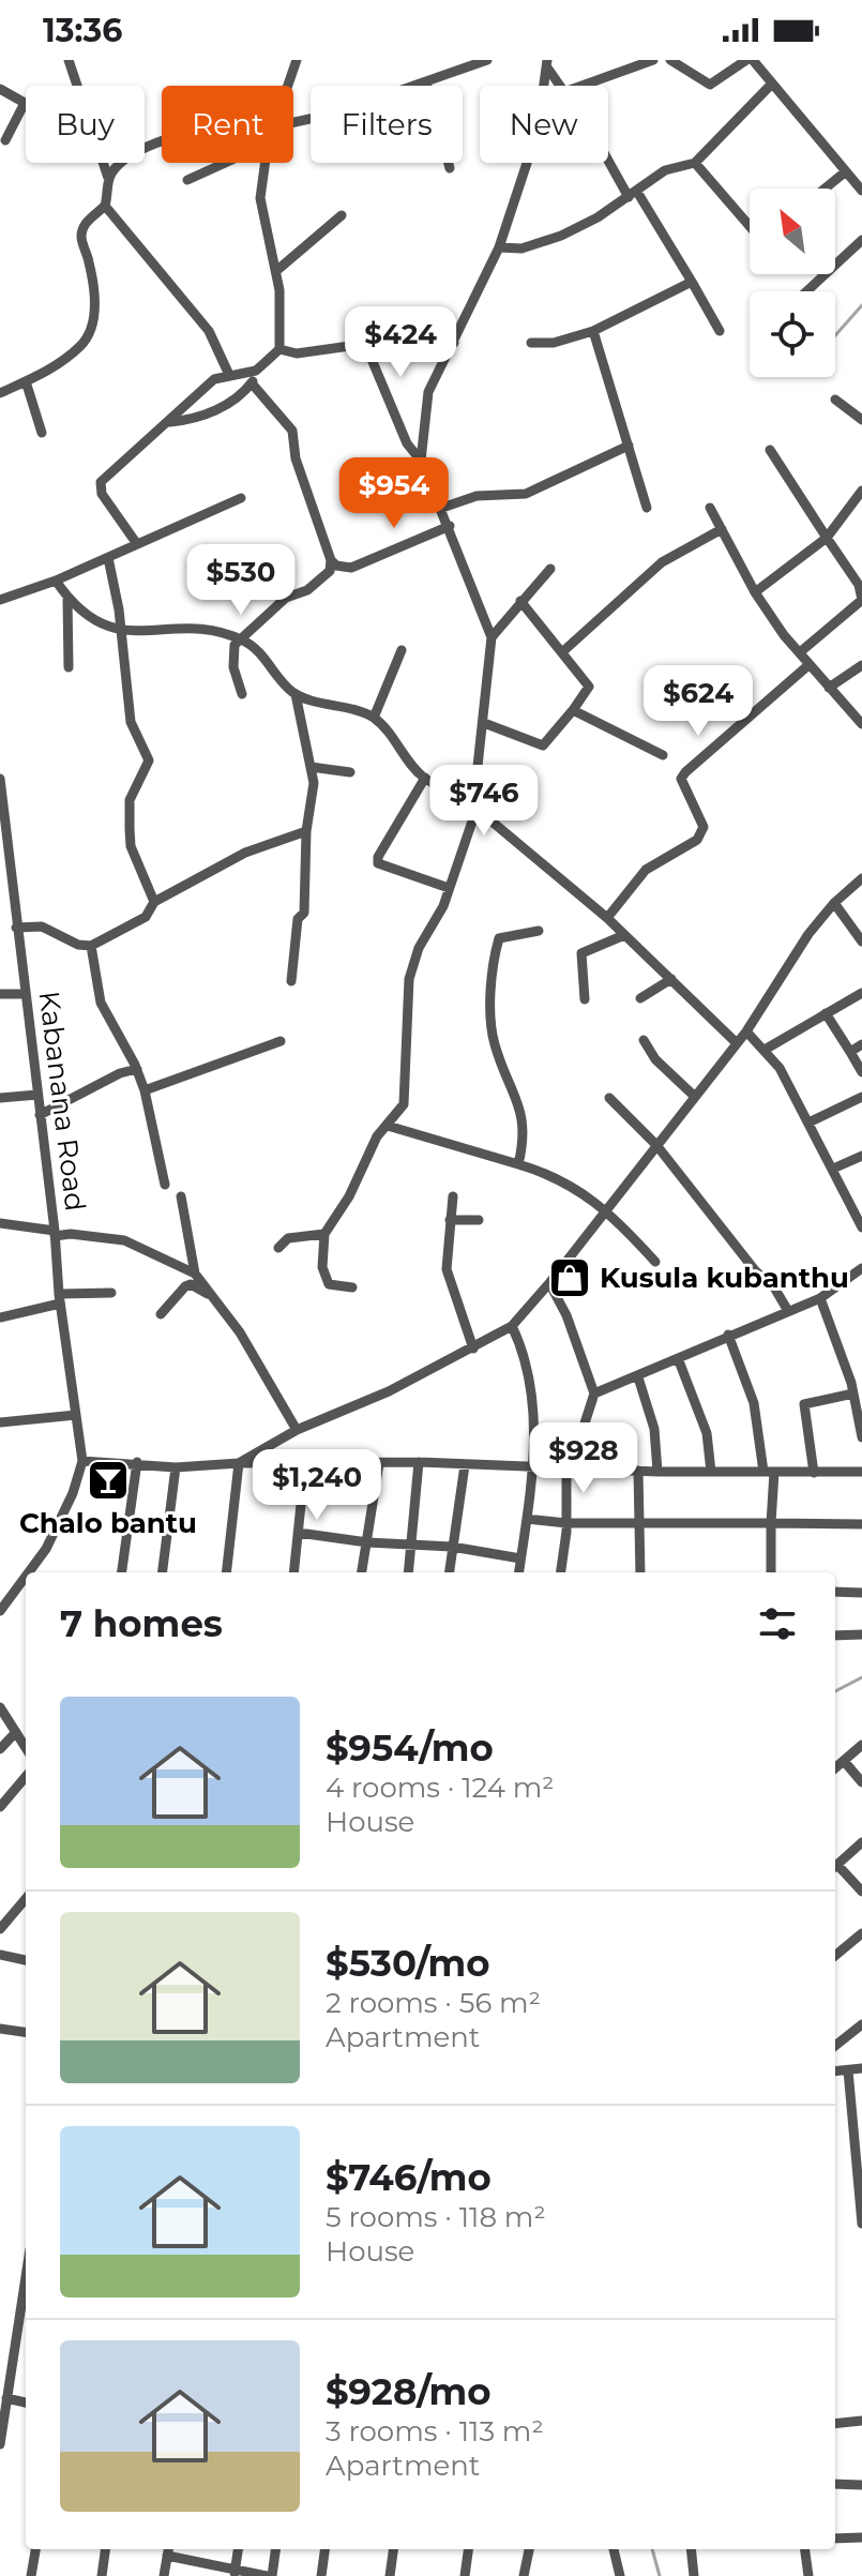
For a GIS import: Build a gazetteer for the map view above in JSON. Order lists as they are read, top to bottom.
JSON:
{
  "streets": {
    "street": ["Kabanana Road"]
  },
  "places": {
    "shop": ["Kusula kubanthu"],
    "bar": ["Chalo bantu"]
  },
  "north": "top left",
  "page": {
    "status": "13:36",
    "chip": [
      "Buy",
      "Rent",
      "Filters",
      "New"
    ],
    "price": [
      "$424",
      "$954",
      "$530",
      "$624",
      "$746",
      "$928",
      "$1,240"
    ],
    "heading": "7 homes",
    "list": [
      {
        "name": "$954/mo",
        "note": "4 rooms · 124 m² · House"
      },
      {
        "name": "$530/mo",
        "note": "2 rooms · 56 m² · Apartment"
      },
      {
        "name": "$746/mo",
        "note": "5 rooms · 118 m² · House"
      },
      {
        "name": "$928/mo",
        "note": "3 rooms · 113 m² · Apartment"
      }
    ]
  }
}
